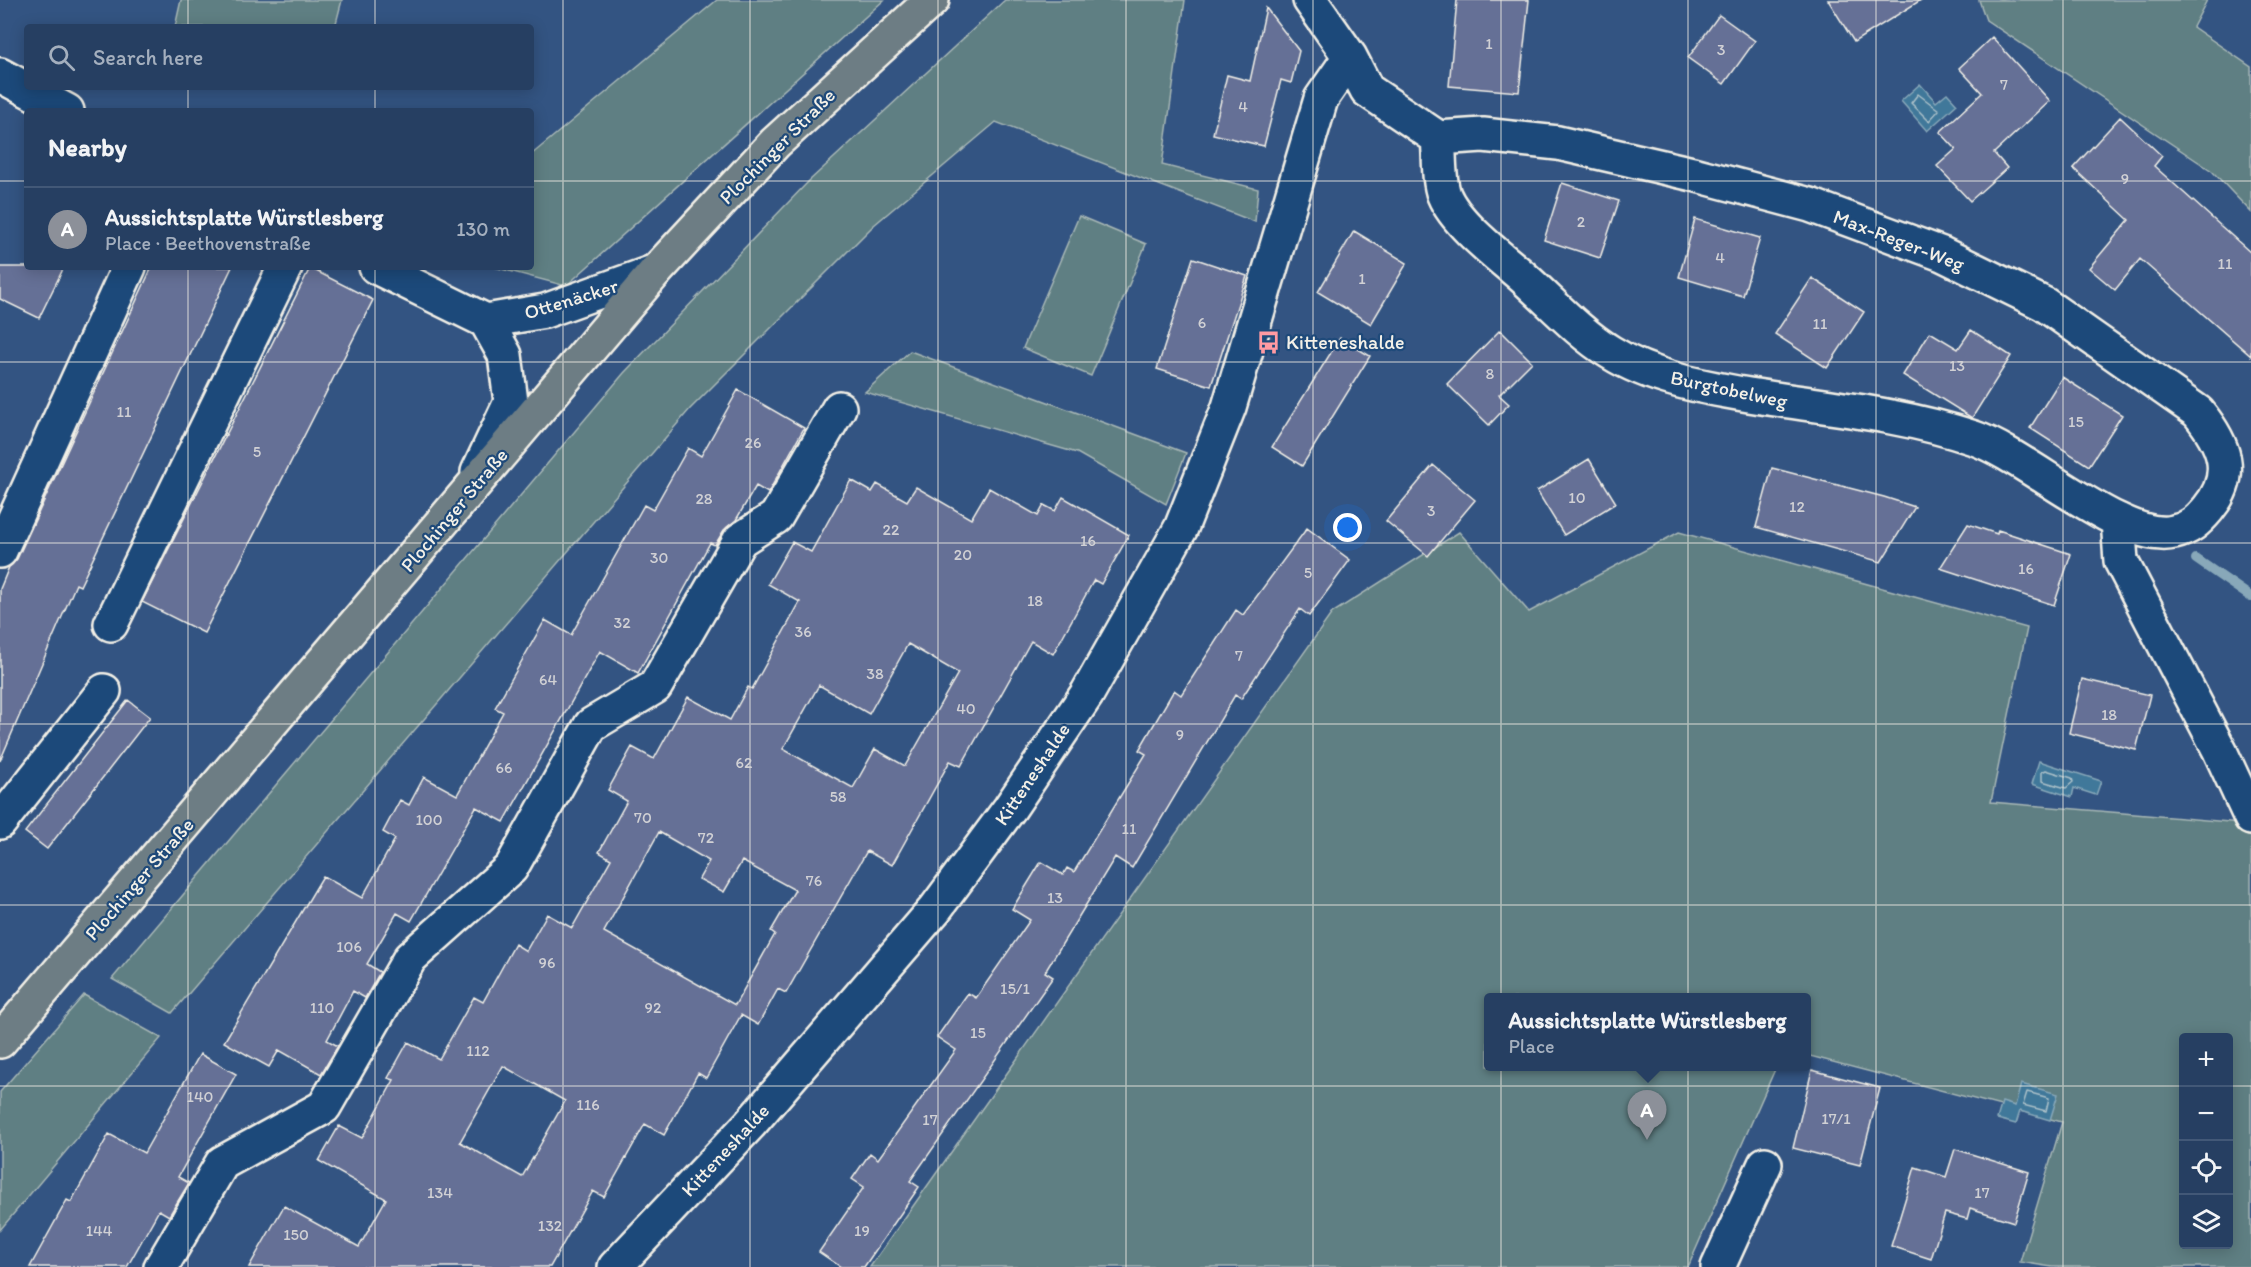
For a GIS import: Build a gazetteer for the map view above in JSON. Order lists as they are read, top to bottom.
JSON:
{
  "streets": {
    "main road": ["Plochinger Straße"],
    "street": [
      "Max-Reger-Weg",
      "Ottenäcker",
      "Burgtobelweg",
      "Kitteneshalde"
    ]
  },
  "crossings": [
    ["Plochinger Straße", "Ottenäcker"],
    ["Max-Reger-Weg", "Burgtobelweg"]
  ],
  "places": {
    "bus stop": ["Kitteneshalde"]
  },
  "house_numbers": [
    "1",
    "3",
    "7",
    "4",
    "9",
    "2",
    "4",
    "11",
    "1",
    "6",
    "11",
    "13",
    "8",
    "11",
    "15",
    "26",
    "5",
    "10",
    "28",
    "12",
    "3",
    "22",
    "16",
    "20",
    "30",
    "16",
    "5",
    "18",
    "32",
    "36",
    "7",
    "38",
    "64",
    "40",
    "18",
    "9",
    "62",
    "66",
    "58",
    "70",
    "100",
    "11",
    "72",
    "76",
    "13",
    "106",
    "96",
    "15/1",
    "110",
    "92",
    "15",
    "112",
    "140",
    "116",
    "17/1",
    "17",
    "134",
    "17",
    "132",
    "144",
    "19",
    "150"
  ],
  "page": {
    "search": "Search here",
    "heading": "Nearby",
    "list": [
      {
        "mark": "A",
        "name": "Aussichtsplatte Würstlesberg",
        "note": "Place · Beethovenstraße",
        "value": "130 m"
      }
    ],
    "popup": ["Aussichtsplatte Würstlesberg", "Place"],
    "map_buttons": ["+", "−"],
    "pins": "A"
  }
}
